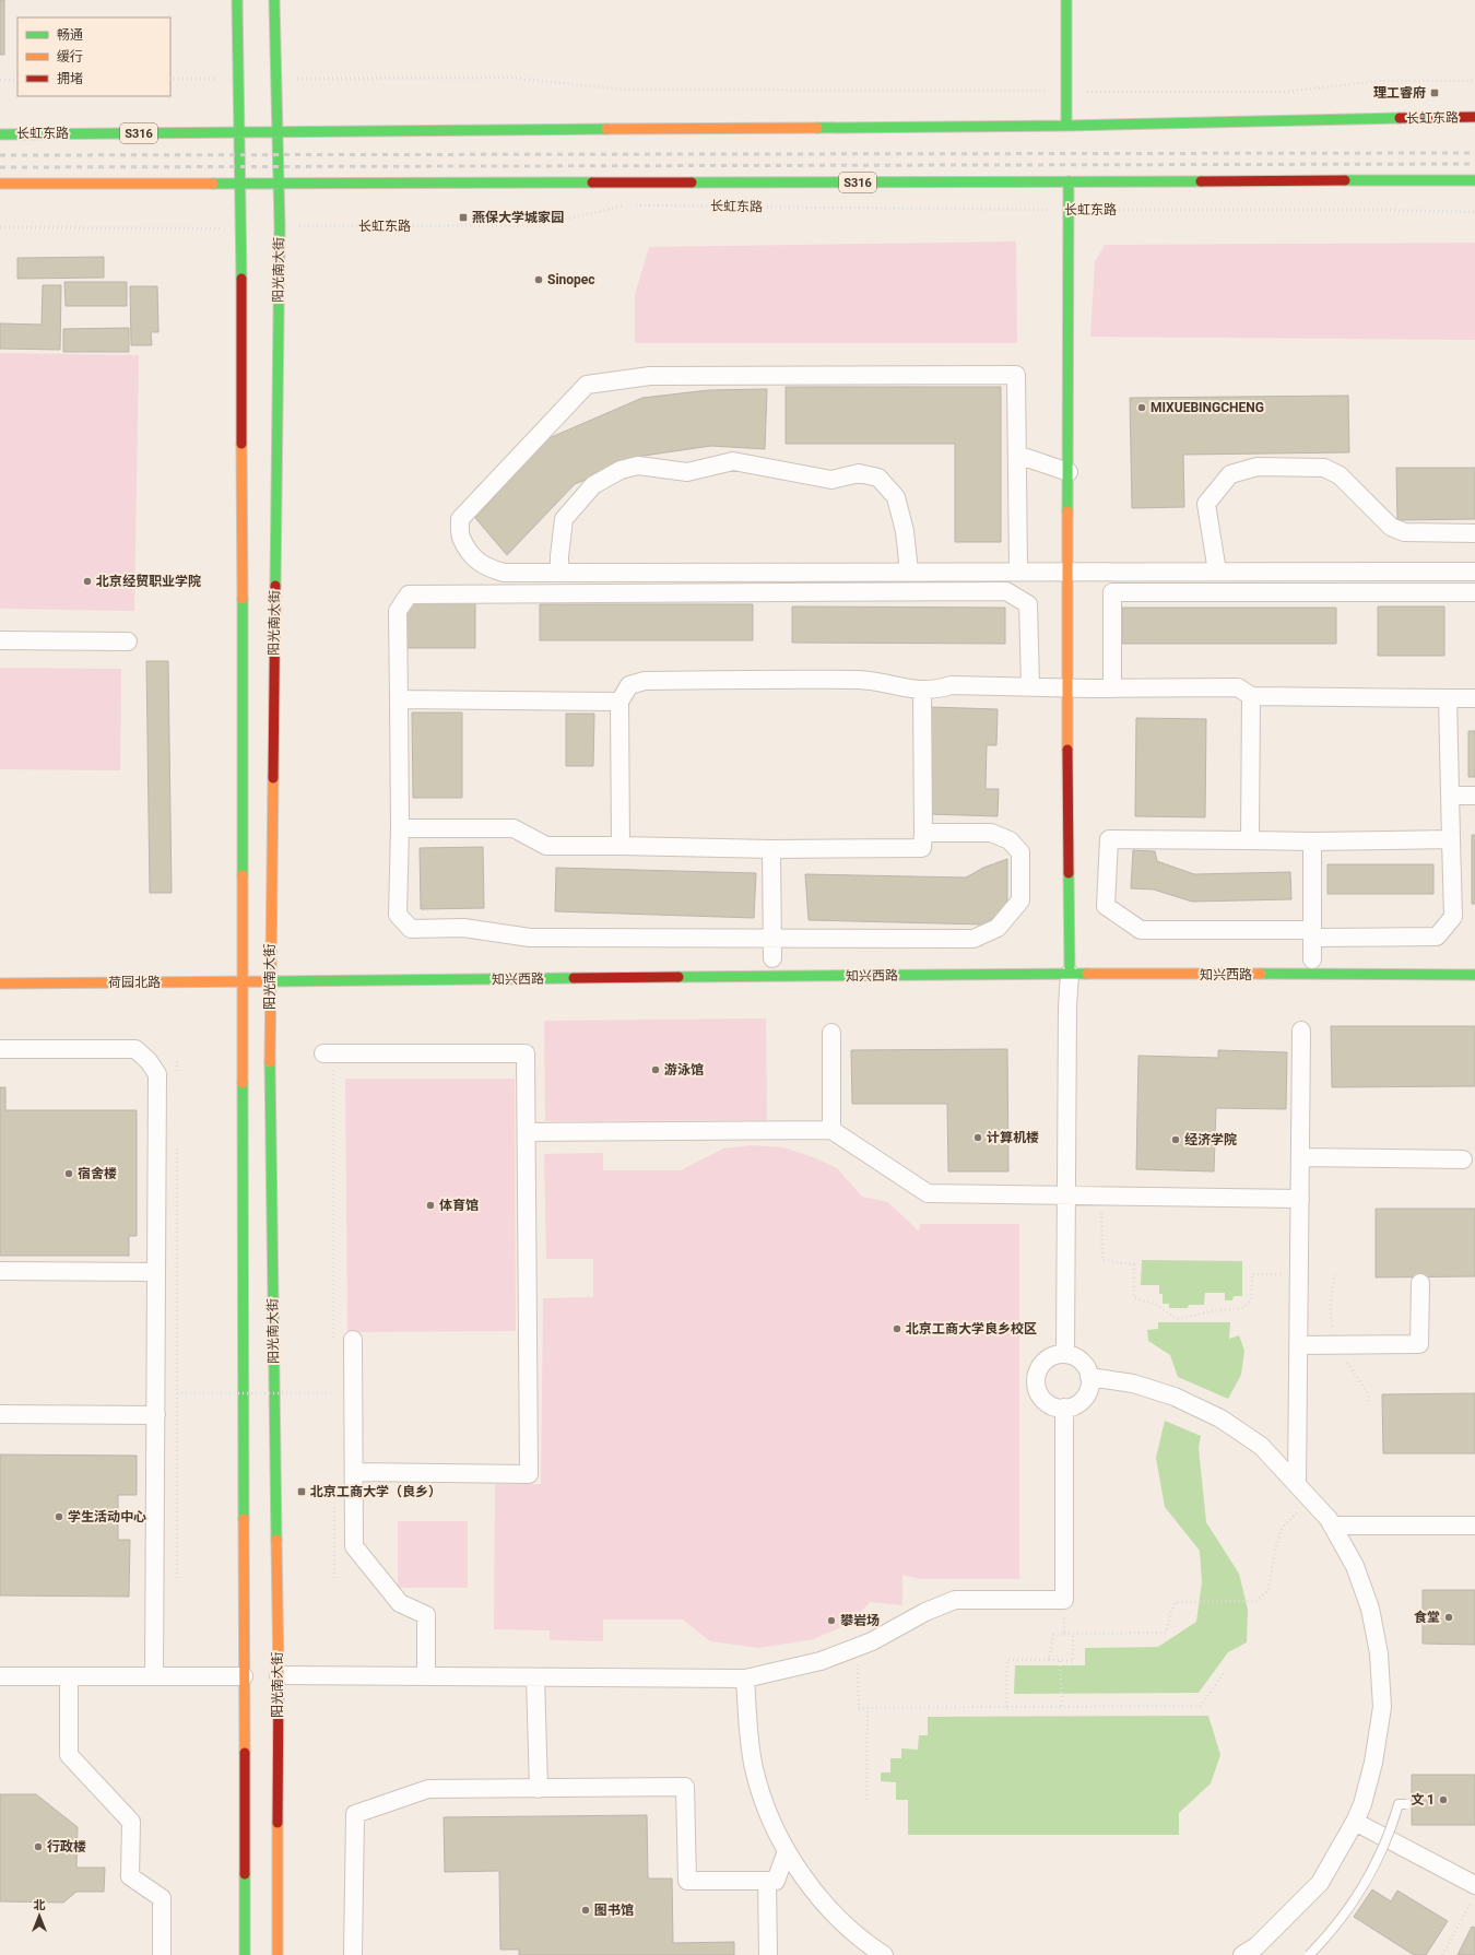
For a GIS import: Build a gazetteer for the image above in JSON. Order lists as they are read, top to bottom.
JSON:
{
  "streets": {
    "main road": [
      "长虹东路",
      "S316",
      "阳光南大街",
      "知兴西路",
      "荷园北路"
    ]
  },
  "crossings": [
    ["长虹东路", "阳光南大街"],
    ["阳光南大街", "知兴西路"],
    ["阳光南大街", "荷园北路"],
    ["知兴西路", "荷园北路"]
  ],
  "places": {
    "transit": ["理工睿府", "燕保大学城家园", "北京工商大学（良乡）"],
    "other": [
      "Sinopec",
      "MIXUEBINGCHENG",
      "北京经贸职业学院",
      "游泳馆",
      "计算机楼",
      "经济学院",
      "宿舍楼",
      "体育馆",
      "北京工商大学良乡校区",
      "学生活动中心",
      "食堂",
      "攀岩场",
      "文 1",
      "行政楼",
      "图书馆"
    ]
  },
  "legend": ["畅通", "缓行", "拥堵"],
  "north": "top"
}
